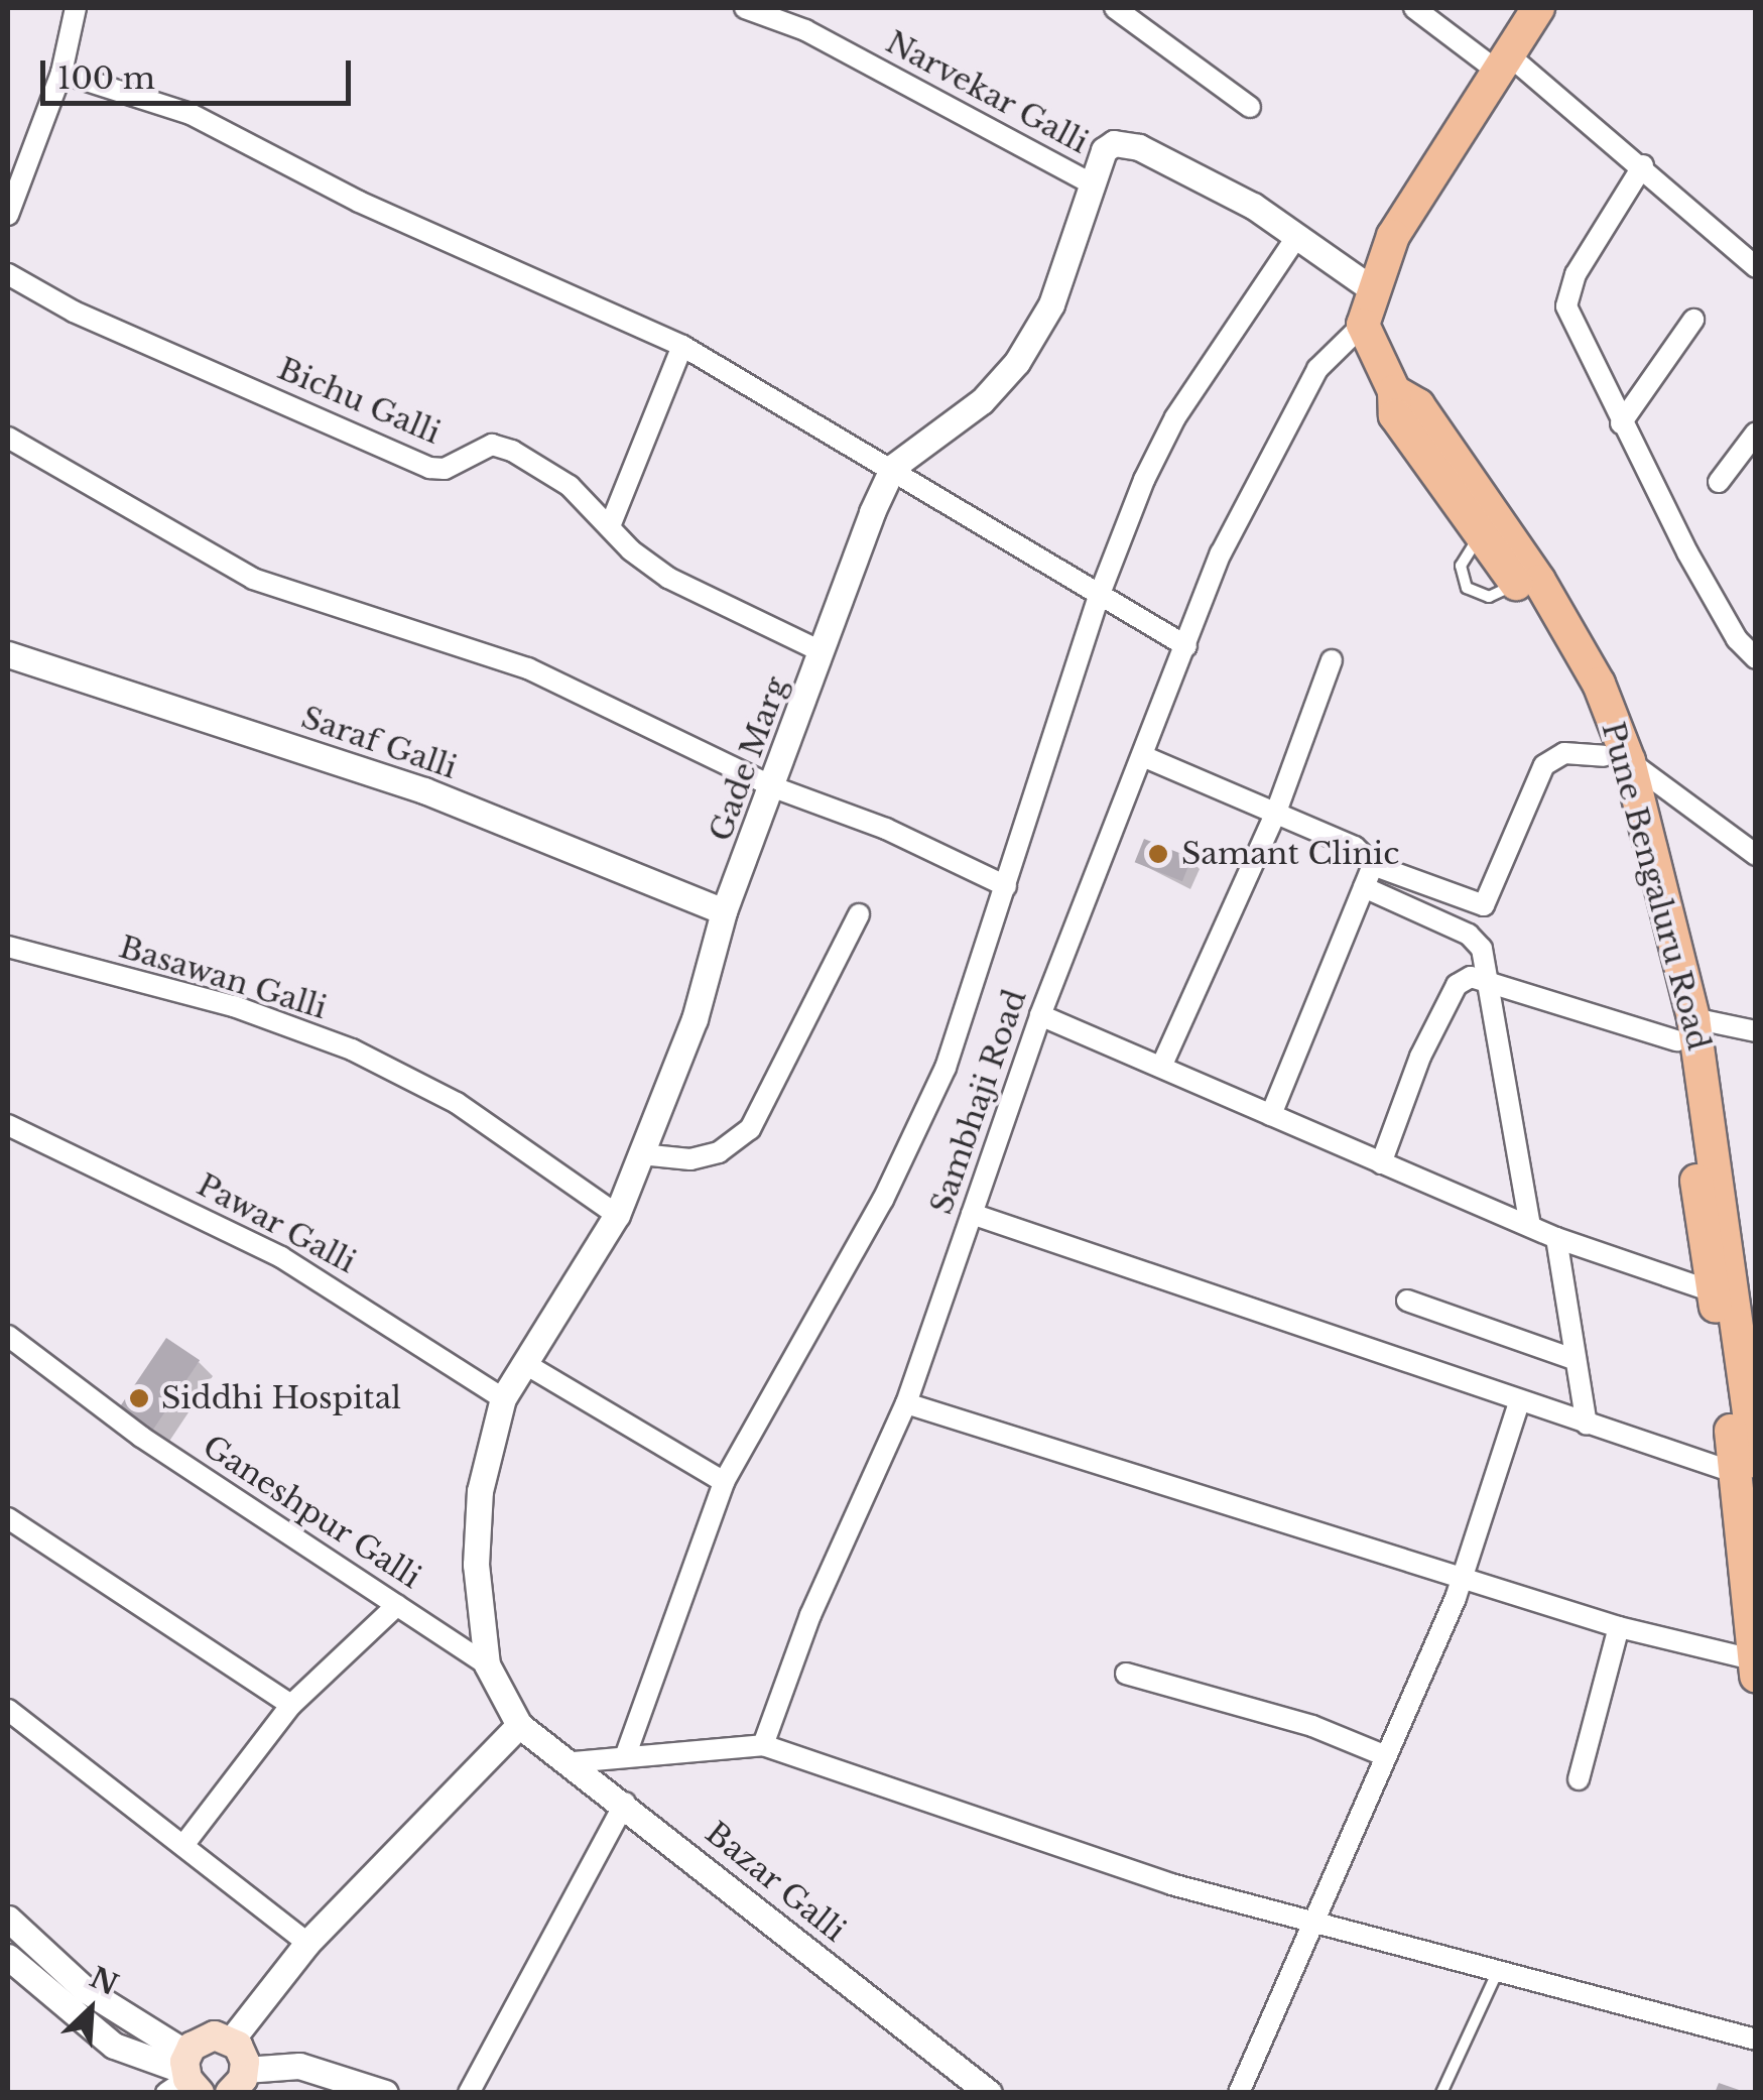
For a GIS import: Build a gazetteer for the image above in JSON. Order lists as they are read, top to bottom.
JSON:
{
  "streets": {
    "main road": ["Pune Bengaluru Road"],
    "street": [
      "Narvekar Galli",
      "Bichu Galli",
      "Saraf Galli",
      "Gade Marg",
      "Basawan Galli",
      "Sambhaji Road",
      "Pawar Galli",
      "Ganeshpur Galli",
      "Bazar Galli"
    ]
  },
  "crossings": [
    ["Bichu Galli", "Gade Marg"],
    ["Saraf Galli", "Gade Marg"],
    ["Gade Marg", "Basawan Galli"],
    ["Gade Marg", "Pawar Galli"],
    ["Gade Marg", "Ganeshpur Galli"],
    ["Gade Marg", "Bazar Galli"],
    ["Pune Bengaluru Road", "Sambhaji Road"]
  ],
  "places": ["Samant Clinic", "Siddhi Hospital"],
  "scale_bar": "100 m",
  "north": "top right"
}
